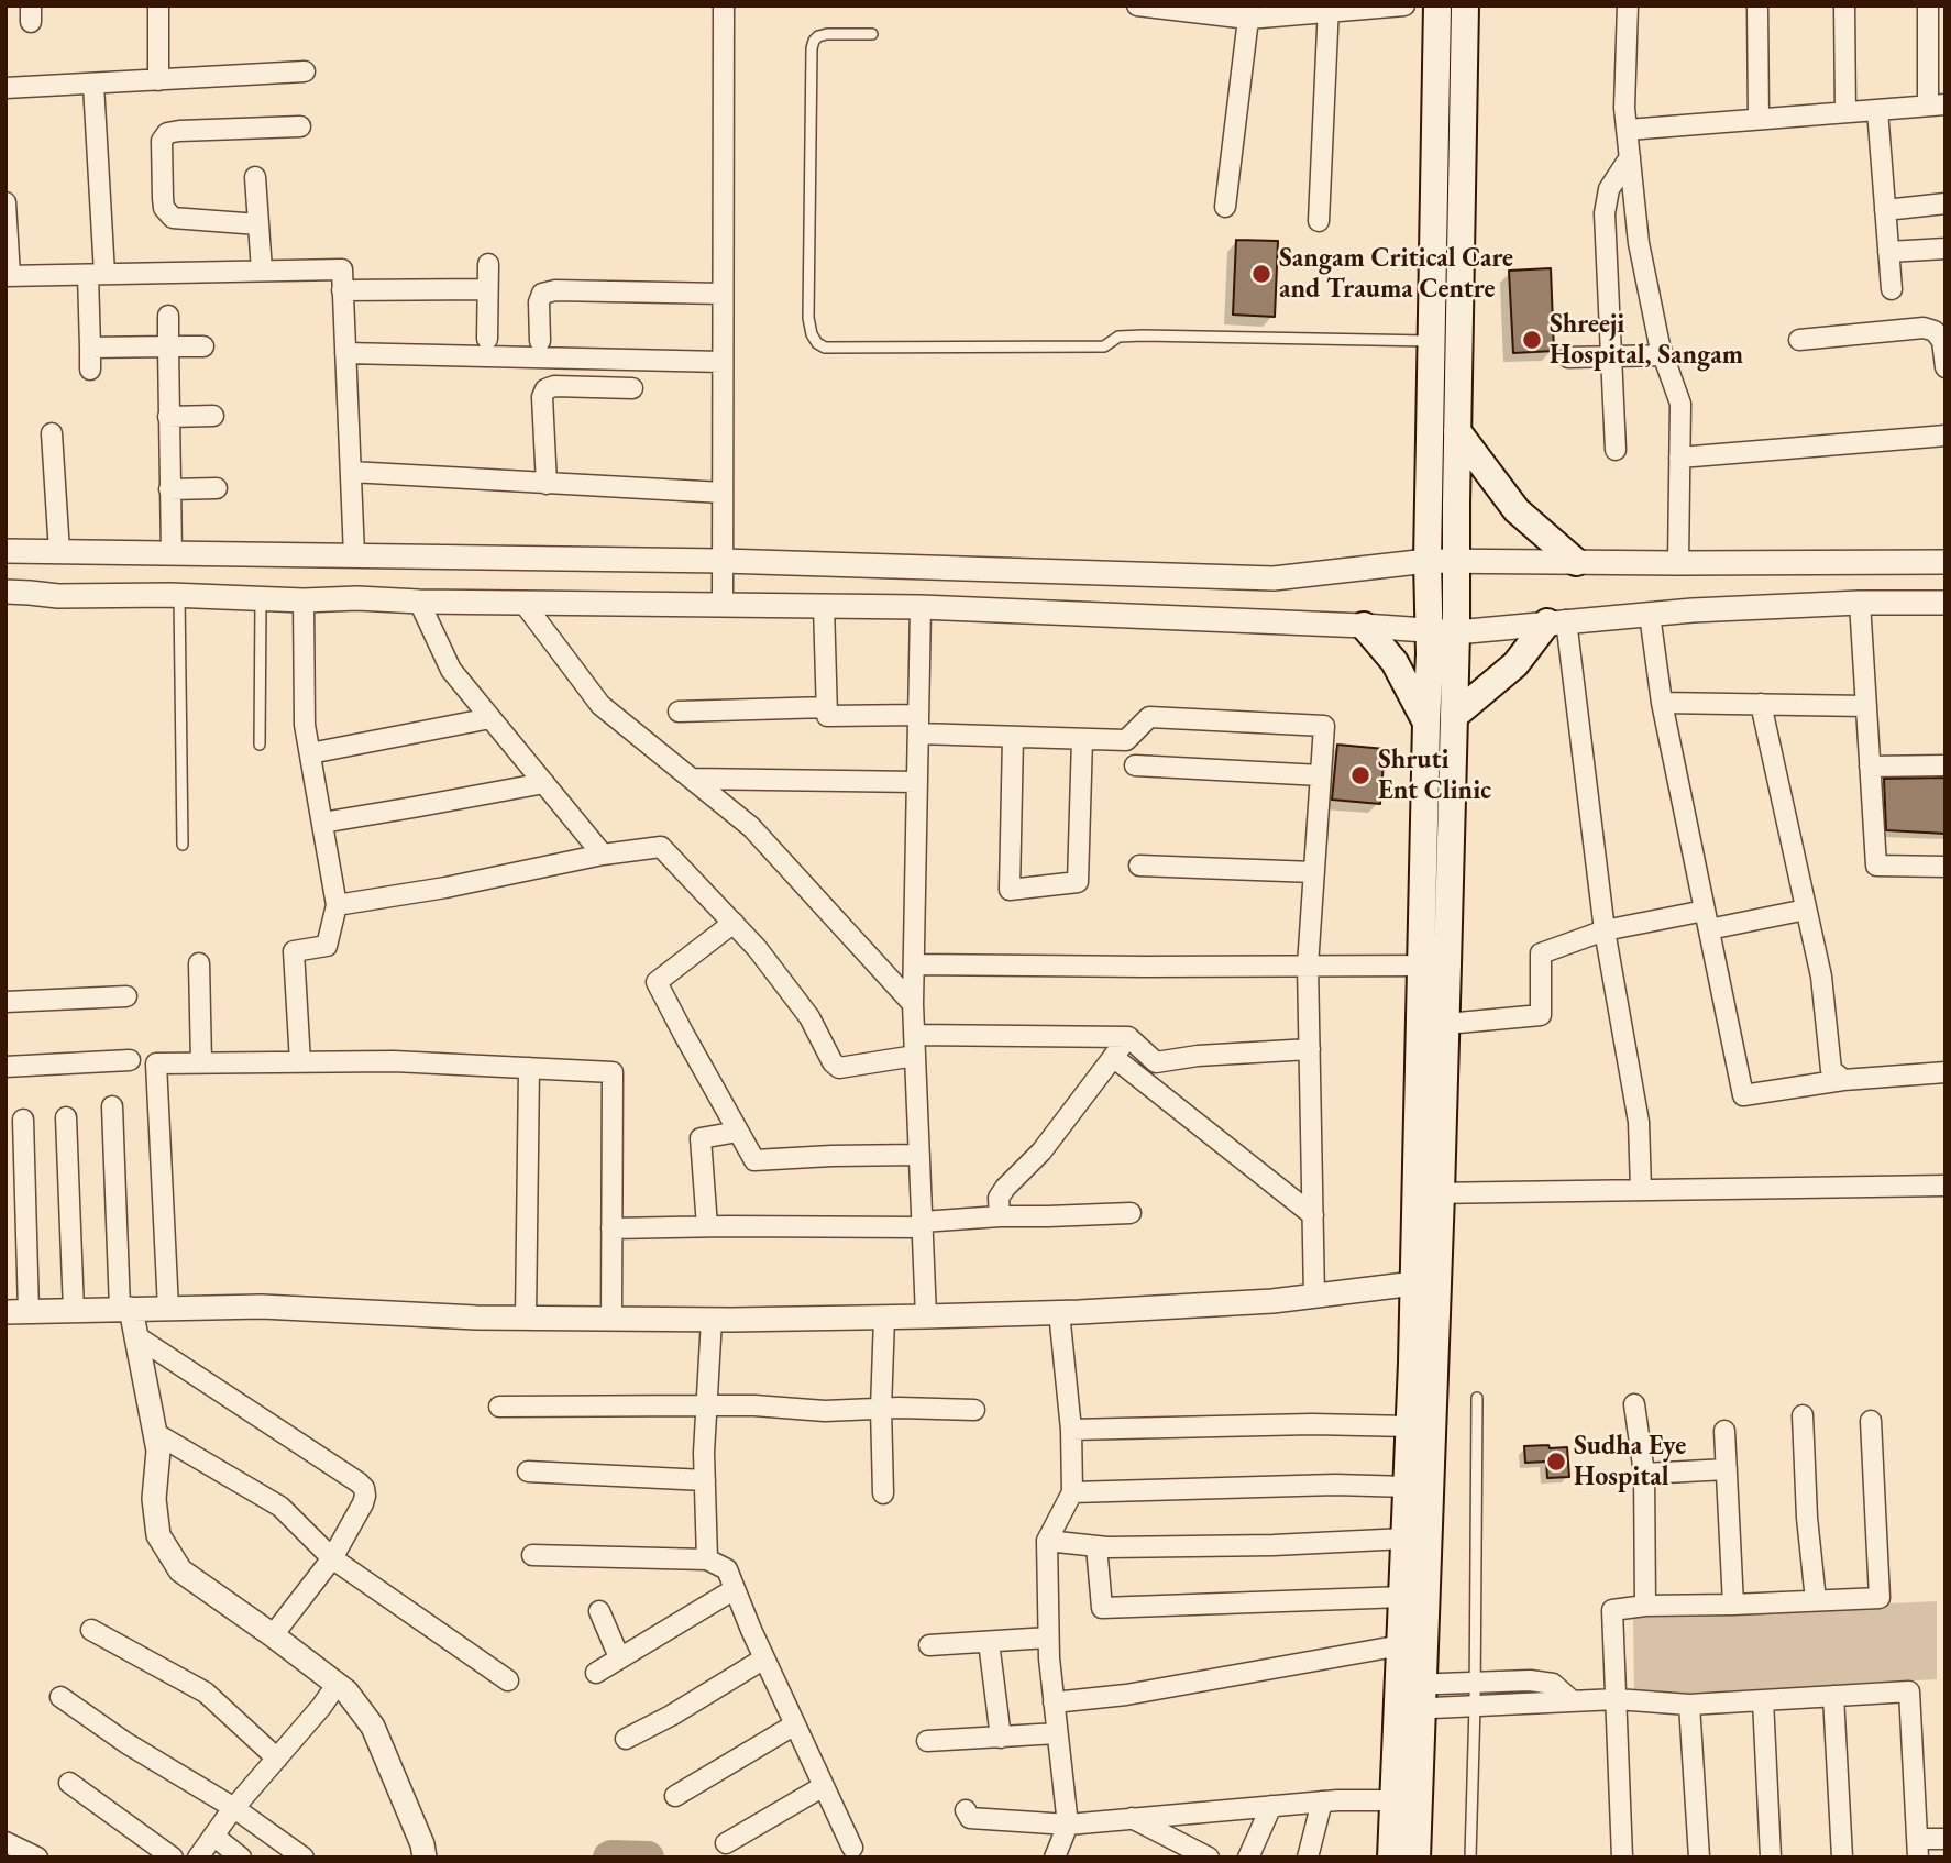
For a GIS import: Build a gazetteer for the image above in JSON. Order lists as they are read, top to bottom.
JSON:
{
  "places": [
    "Sangam Critical Care and Trauma Centre",
    "Shreeji Hospital, Sangam",
    "Shruti Ent Clinic",
    "Sudha Eye Hospital"
  ]
}
